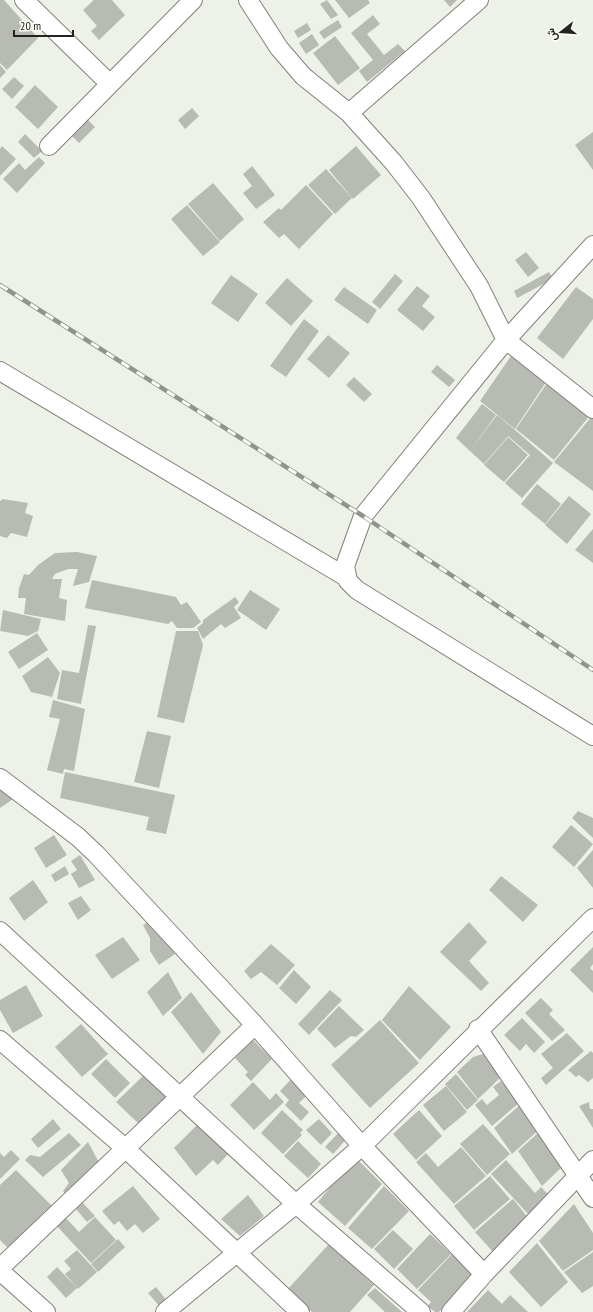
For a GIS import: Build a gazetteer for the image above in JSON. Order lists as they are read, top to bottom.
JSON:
{
  "scale_bar": "20 m",
  "north": "left"
}
